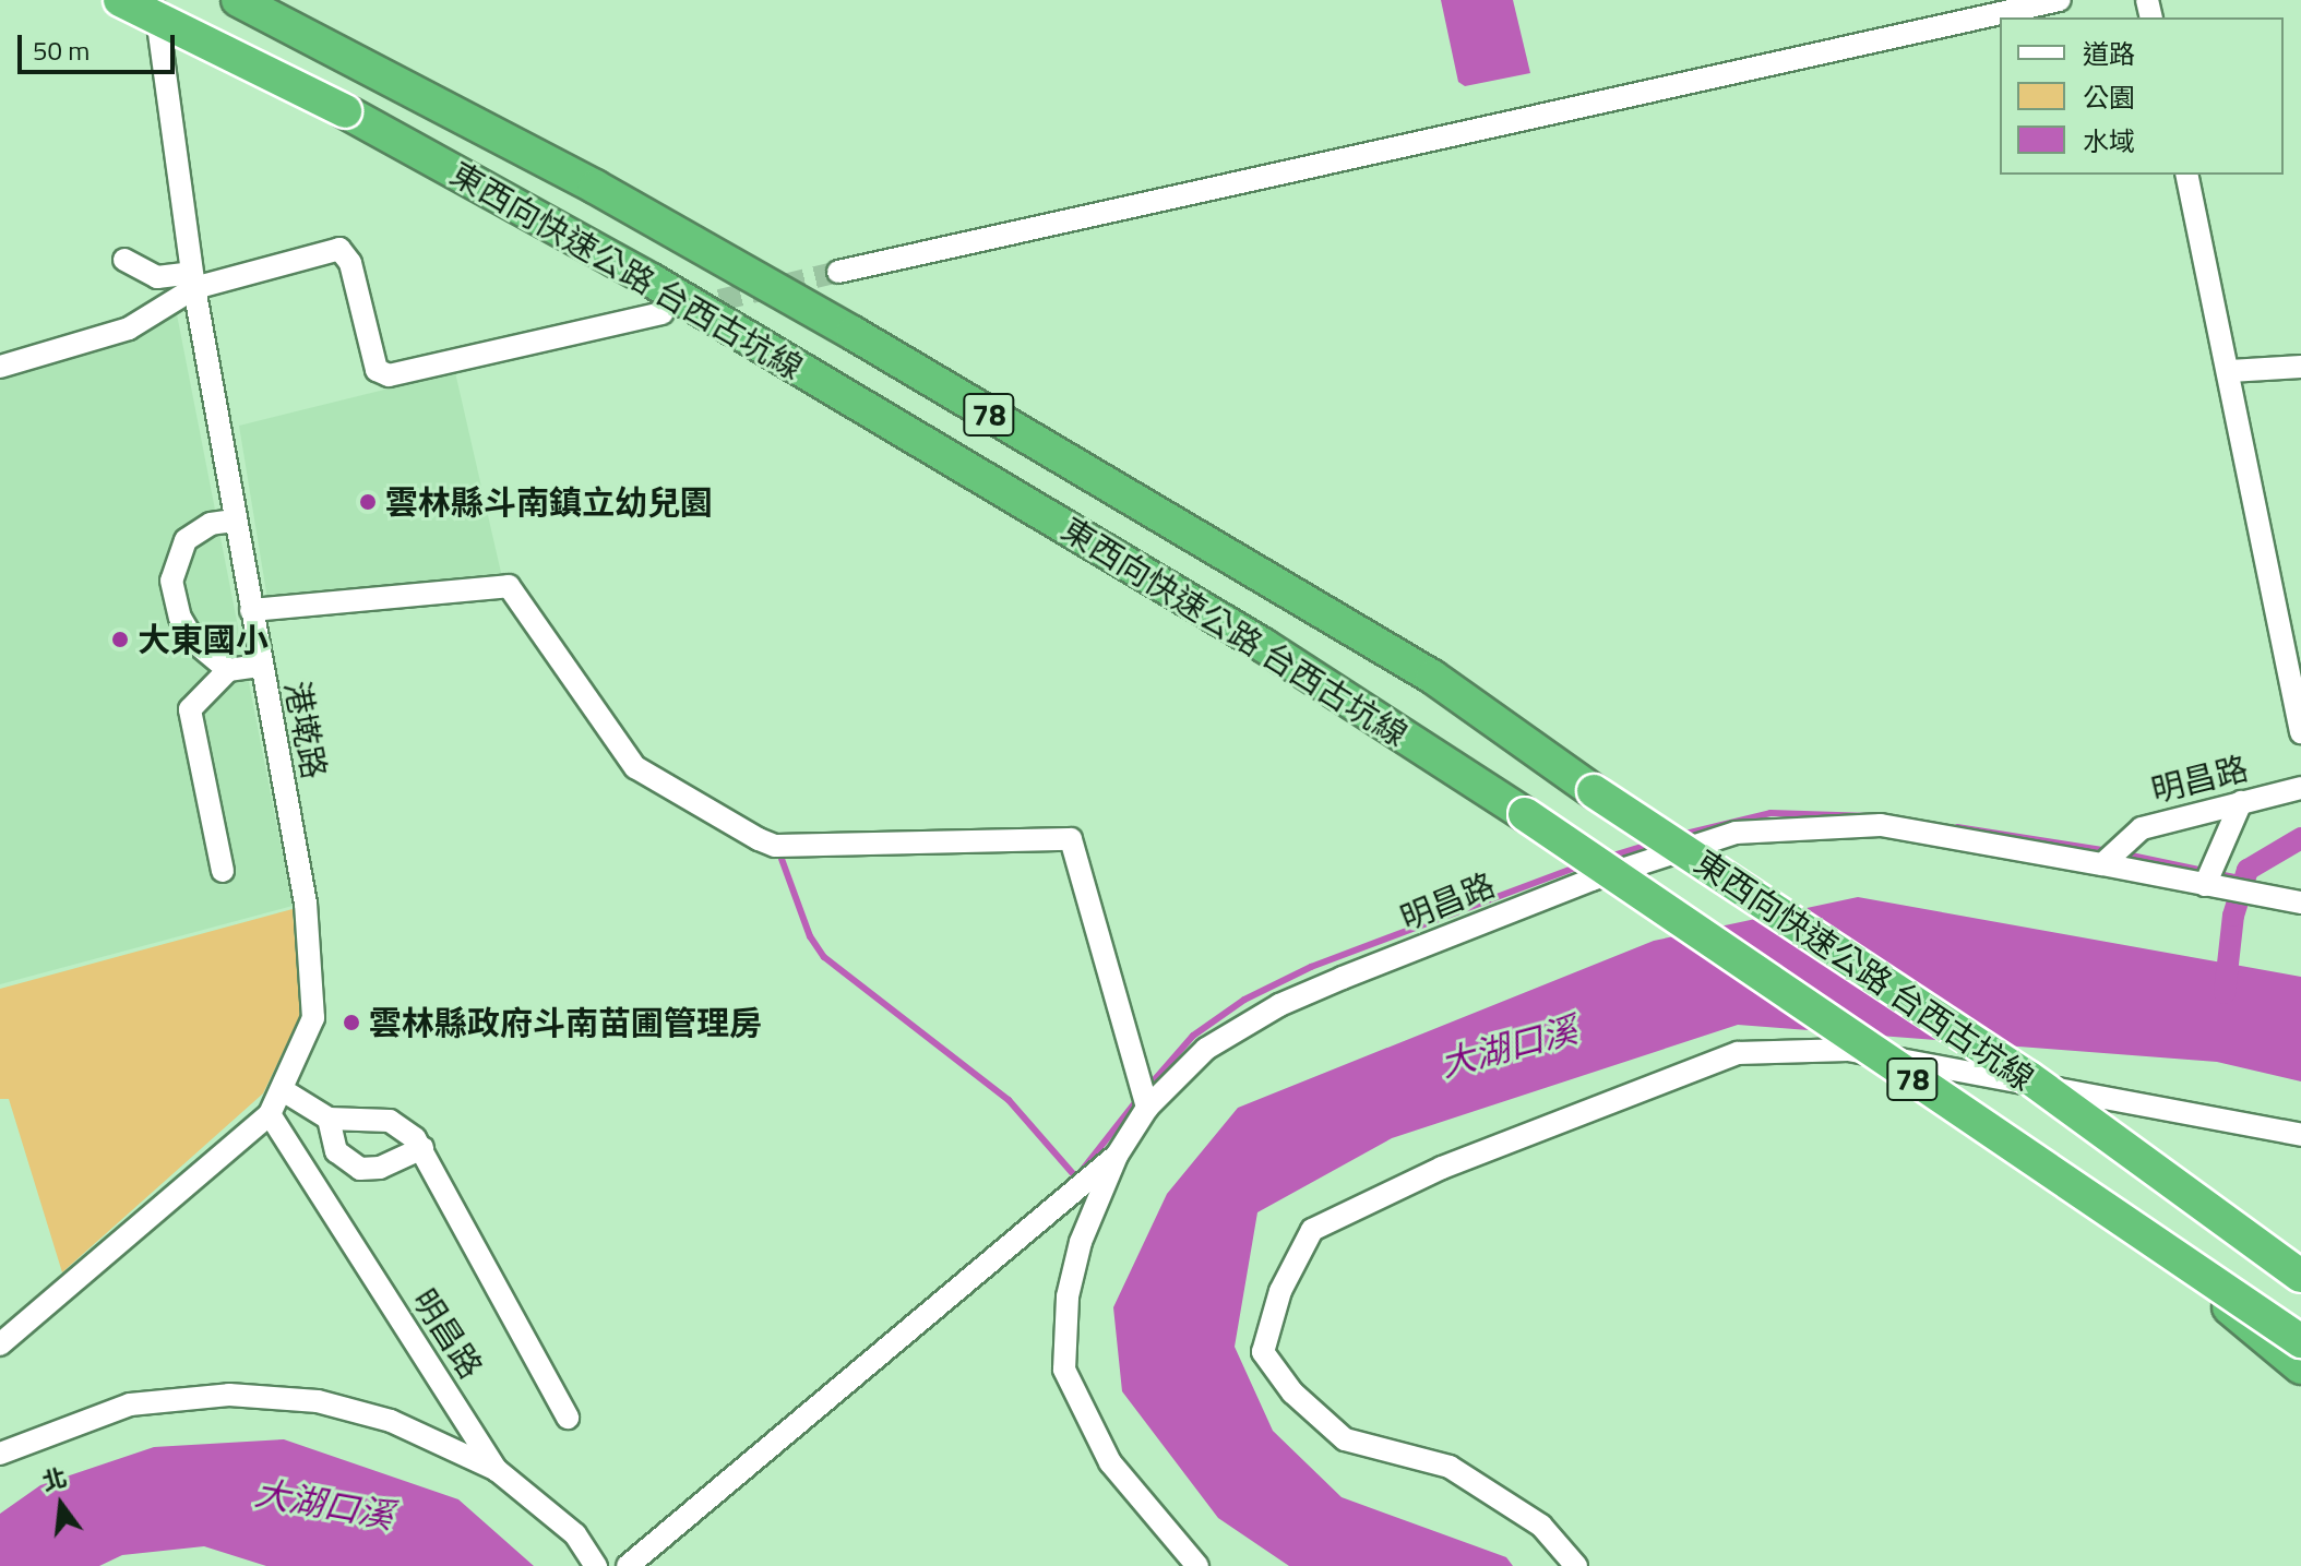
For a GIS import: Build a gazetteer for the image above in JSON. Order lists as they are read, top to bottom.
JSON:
{
  "streets": {
    "highway": ["東西向快速公路 台西古坑線", "78"],
    "street": ["港墘路", "明昌路"]
  },
  "crossings": [
    ["港墘路", "明昌路"]
  ],
  "water": ["大湖口溪"],
  "places": ["雲林縣斗南鎮立幼兒園", "大東國小", "雲林縣政府斗南苗圃管理房"],
  "legend": ["道路", "公園", "水域"],
  "scale_bar": "50 m",
  "north": "top"
}
